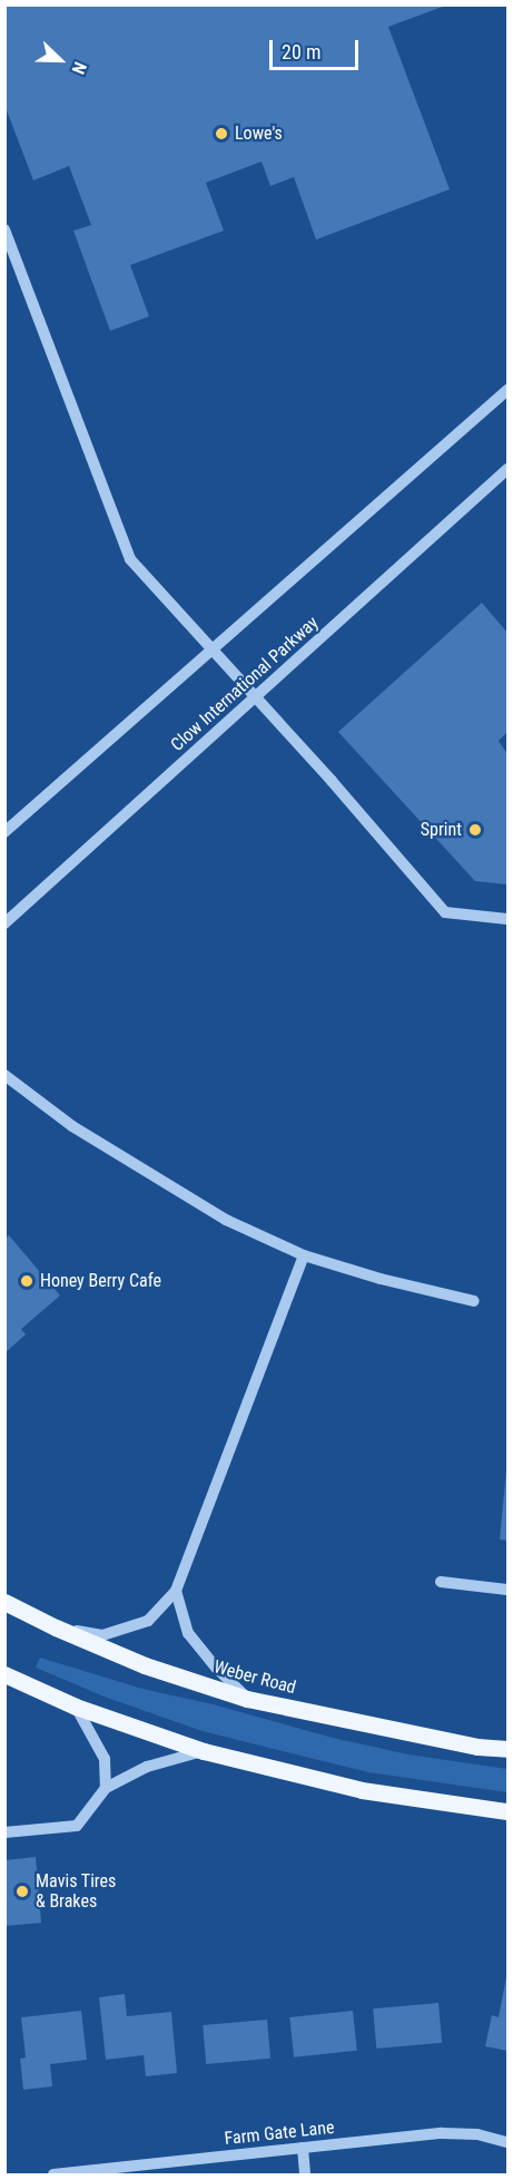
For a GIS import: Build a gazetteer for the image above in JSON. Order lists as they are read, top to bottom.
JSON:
{
  "streets": {
    "main road": ["Weber Road"],
    "street": ["Clow International Parkway", "Farm Gate Lane"]
  },
  "places": [
    "Lowe's",
    "Sprint",
    "Honey Berry Cafe",
    "Mavis Tires & Brakes"
  ],
  "scale_bar": "20 m",
  "north": "bottom right"
}
